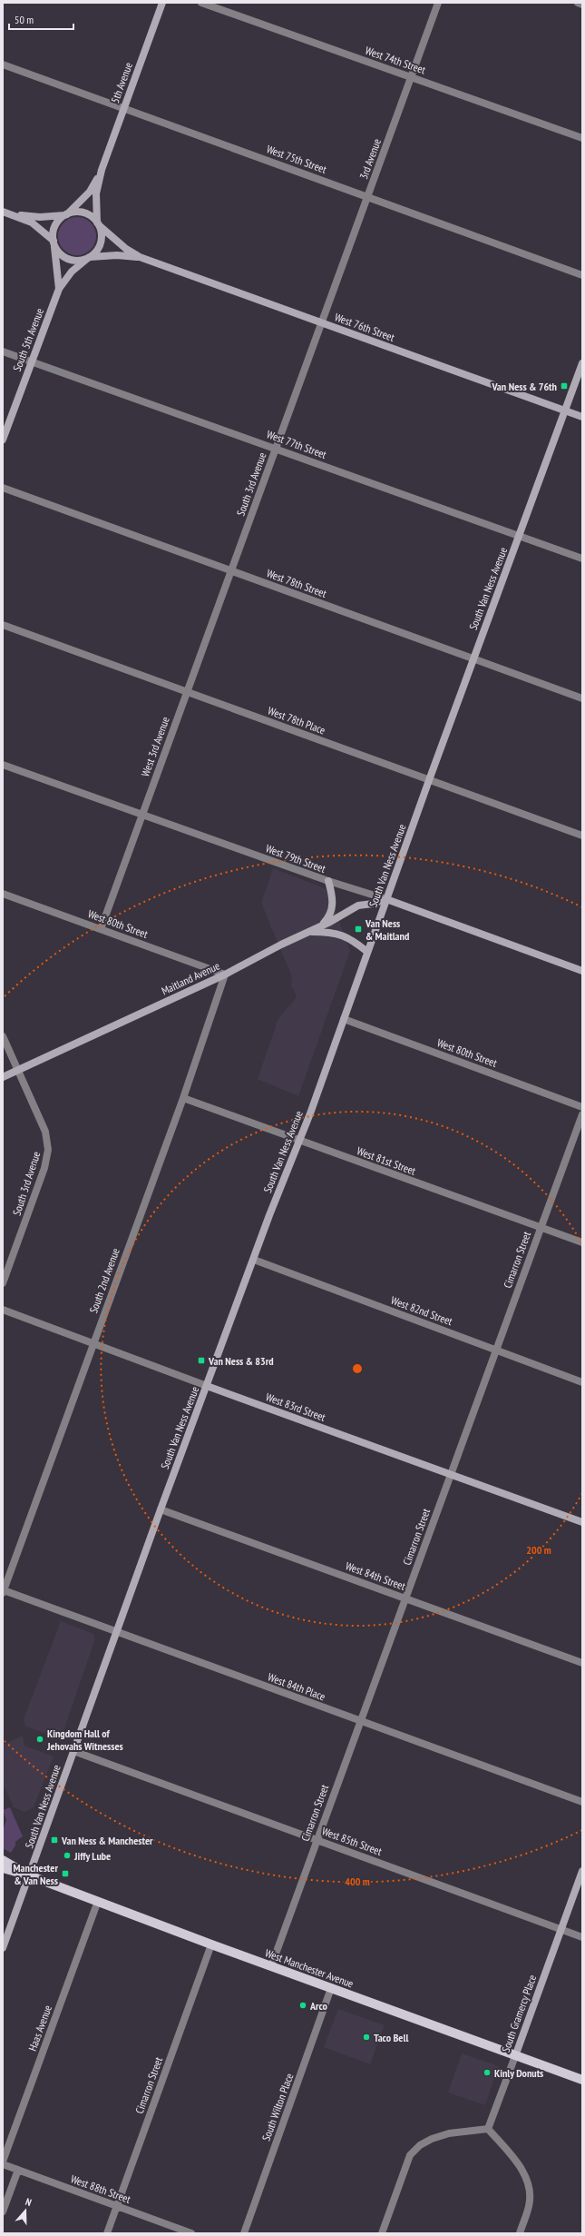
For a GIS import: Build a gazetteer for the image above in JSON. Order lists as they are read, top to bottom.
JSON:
{
  "streets": {
    "main road": ["West Manchester Avenue"],
    "street": [
      "West 74th Street",
      "5th Avenue",
      "West 75th Street",
      "3rd Avenue",
      "West 76th Street",
      "South 5th Avenue",
      "West 77th Street",
      "South 3rd Avenue",
      "West 78th Street",
      "South Van Ness Avenue",
      "West 78th Place",
      "West 3rd Avenue",
      "West 79th Street",
      "West 80th Street",
      "Maitland Avenue",
      "West 81st Street",
      "Cimarron Street",
      "South 2nd Avenue",
      "West 82nd Street",
      "West 83rd Street",
      "West 84th Street",
      "West 84th Place",
      "West 85th Street",
      "South Gramercy Place",
      "Haas Avenue",
      "South Wilton Place",
      "West 88th Street"
    ]
  },
  "crossings": [
    ["West 74th Street", "3rd Avenue"],
    ["5th Avenue", "West 75th Street"],
    ["5th Avenue", "West 76th Street"],
    ["5th Avenue", "South 5th Avenue"],
    ["West 75th Street", "3rd Avenue"],
    ["3rd Avenue", "West 76th Street"],
    ["3rd Avenue", "South 3rd Avenue"],
    ["West 76th Street", "South 5th Avenue"],
    ["West 76th Street", "South 3rd Avenue"],
    ["West 76th Street", "South Van Ness Avenue"],
    ["South 5th Avenue", "West 77th Street"],
    ["West 77th Street", "South 3rd Avenue"],
    ["West 77th Street", "South Van Ness Avenue"],
    ["South 3rd Avenue", "West 78th Street"],
    ["South 3rd Avenue", "West 3rd Avenue"],
    ["South 3rd Avenue", "Maitland Avenue"],
    ["West 78th Street", "South Van Ness Avenue"],
    ["West 78th Street", "West 3rd Avenue"],
    ["South Van Ness Avenue", "West 78th Place"],
    ["South Van Ness Avenue", "West 79th Street"],
    ["South Van Ness Avenue", "West 80th Street"],
    ["South Van Ness Avenue", "Maitland Avenue"],
    ["South Van Ness Avenue", "West 81st Street"],
    ["South Van Ness Avenue", "West 82nd Street"],
    ["South Van Ness Avenue", "West 83rd Street"],
    ["South Van Ness Avenue", "West 84th Street"],
    ["South Van Ness Avenue", "West 84th Place"],
    ["South Van Ness Avenue", "West 85th Street"],
    ["South Van Ness Avenue", "West Manchester Avenue"],
    ["West 78th Place", "West 3rd Avenue"],
    ["West 3rd Avenue", "West 79th Street"],
    ["West 3rd Avenue", "West 80th Street"],
    ["West 79th Street", "Maitland Avenue"],
    ["West 80th Street", "Maitland Avenue"],
    ["West 80th Street", "South 2nd Avenue"],
    ["Maitland Avenue", "South 2nd Avenue"],
    ["West 81st Street", "Cimarron Street"],
    ["West 81st Street", "South 2nd Avenue"],
    ["Cimarron Street", "West 82nd Street"],
    ["Cimarron Street", "West 83rd Street"],
    ["Cimarron Street", "West 84th Street"],
    ["Cimarron Street", "West 84th Place"],
    ["Cimarron Street", "West 85th Street"],
    ["Cimarron Street", "West Manchester Avenue"],
    ["Cimarron Street", "West 88th Street"],
    ["South 2nd Avenue", "West 83rd Street"],
    ["South 2nd Avenue", "West 84th Place"],
    ["West 85th Street", "South Gramercy Place"],
    ["West Manchester Avenue", "South Gramercy Place"],
    ["West Manchester Avenue", "Haas Avenue"],
    ["West Manchester Avenue", "South Wilton Place"]
  ],
  "places": {
    "transit": [
      "Van Ness & 76th",
      "Van Ness & Maitland",
      "Van Ness & 83rd",
      "Van Ness & Manchester",
      "Manchester & Van Ness"
    ],
    "other": [
      "Kingdom Hall of Jehovahs Witnesses",
      "Jiffy Lube",
      "Arco",
      "Taco Bell",
      "Kinly Donuts"
    ]
  },
  "scale_bar": "50 m",
  "north": "top",
  "rings": ["200 m", "400 m"]
}
